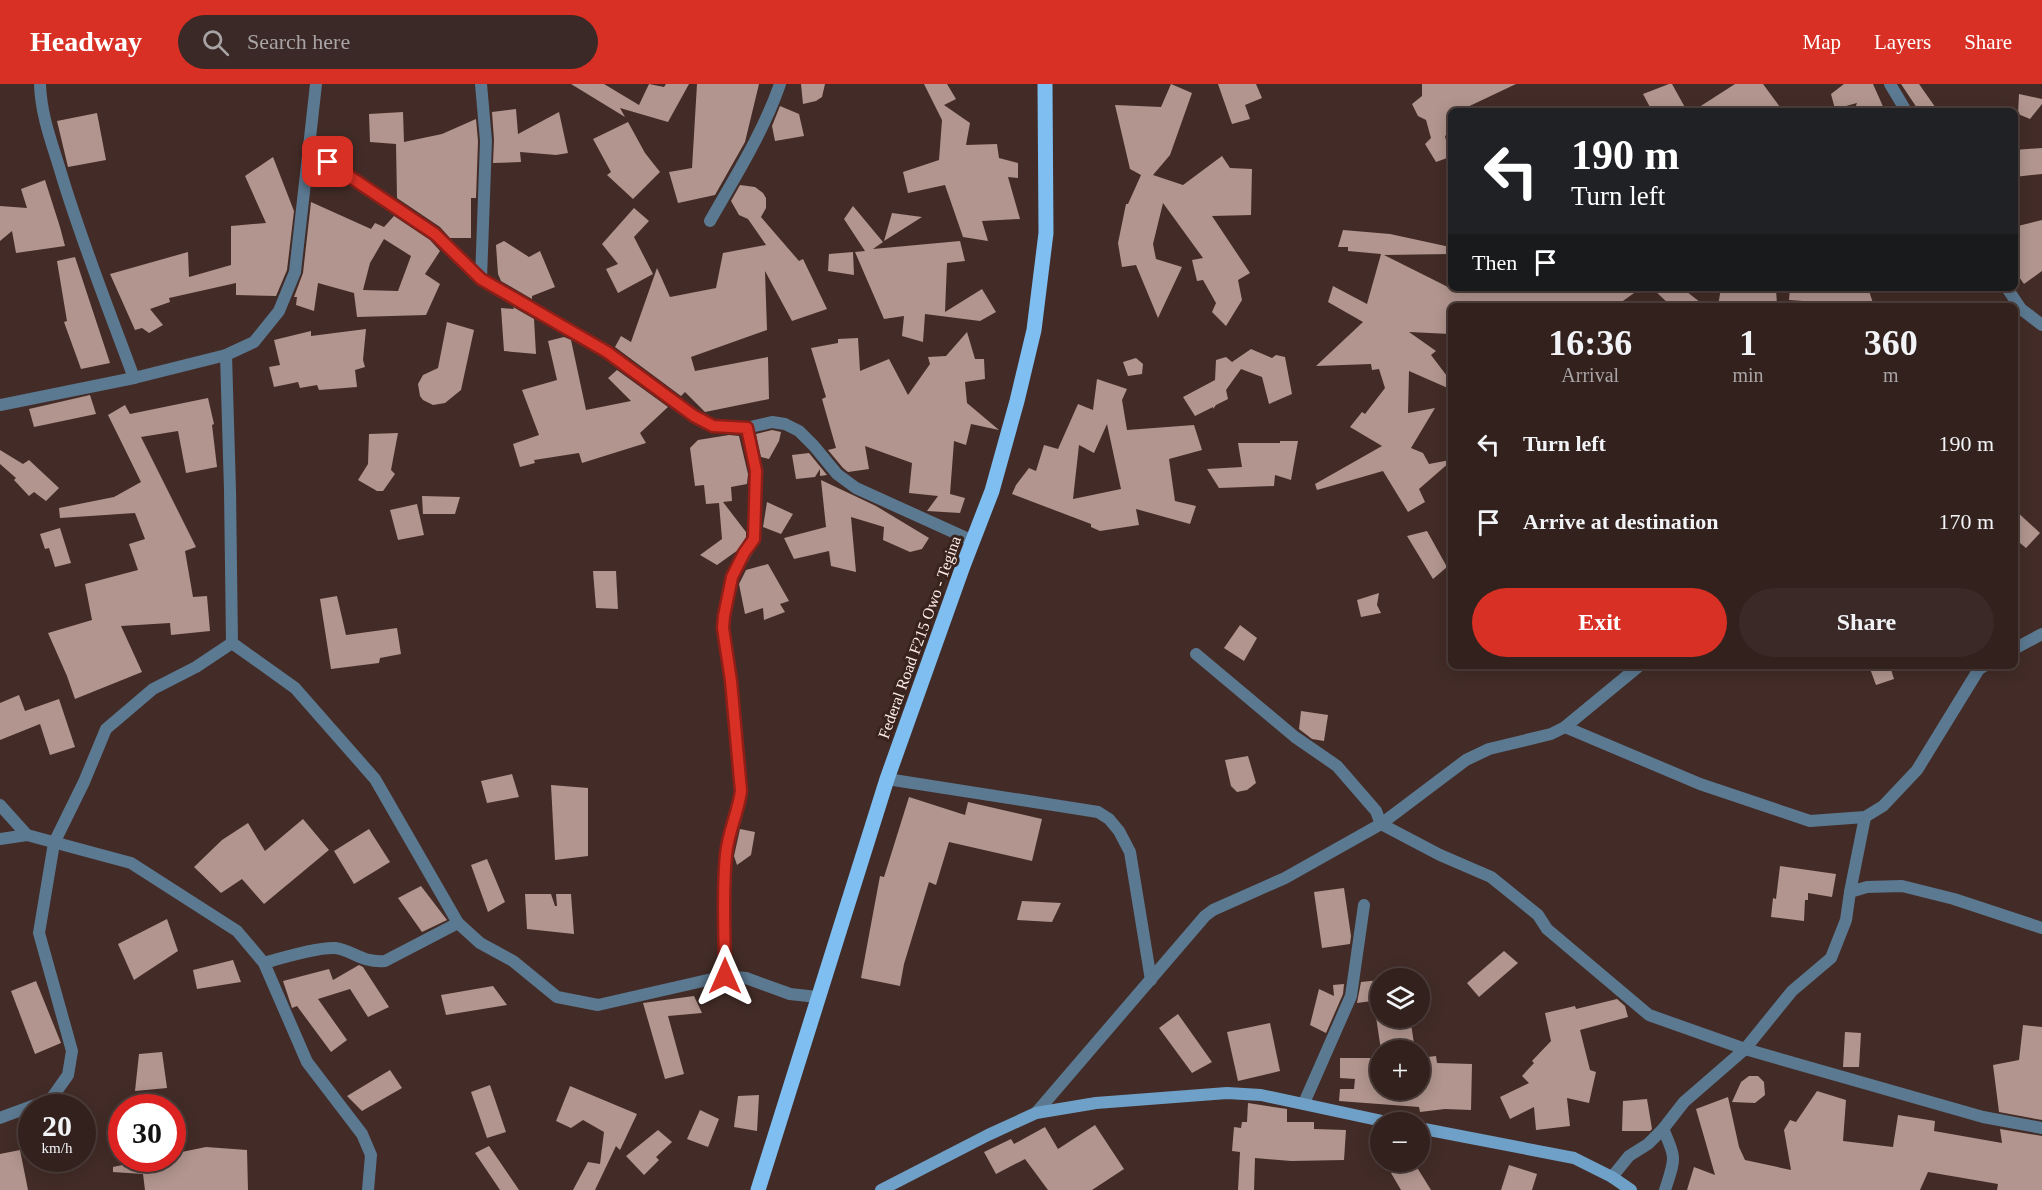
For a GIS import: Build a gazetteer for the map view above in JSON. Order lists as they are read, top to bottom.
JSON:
{
  "streets": {
    "main road": ["Federal Road F215 Owo - Tegina"]
  },
  "page": {
    "header": "Headway",
    "search": "Search here",
    "nav": ["Map", "Layers", "Share"],
    "turn": ["190 m", "Turn left"],
    "then": "Then",
    "eta": [
      "16:36",
      "Arrival",
      "1",
      "min",
      "360",
      "m"
    ],
    "list": [
      {
        "name": "Turn left",
        "value": "190 m"
      },
      {
        "name": "Arrive at destination",
        "value": "170 m"
      }
    ],
    "buttons": ["Exit", "Share"],
    "map_buttons": ["+", "−"],
    "speed": "20 km/h",
    "limit": "30"
  }
}
